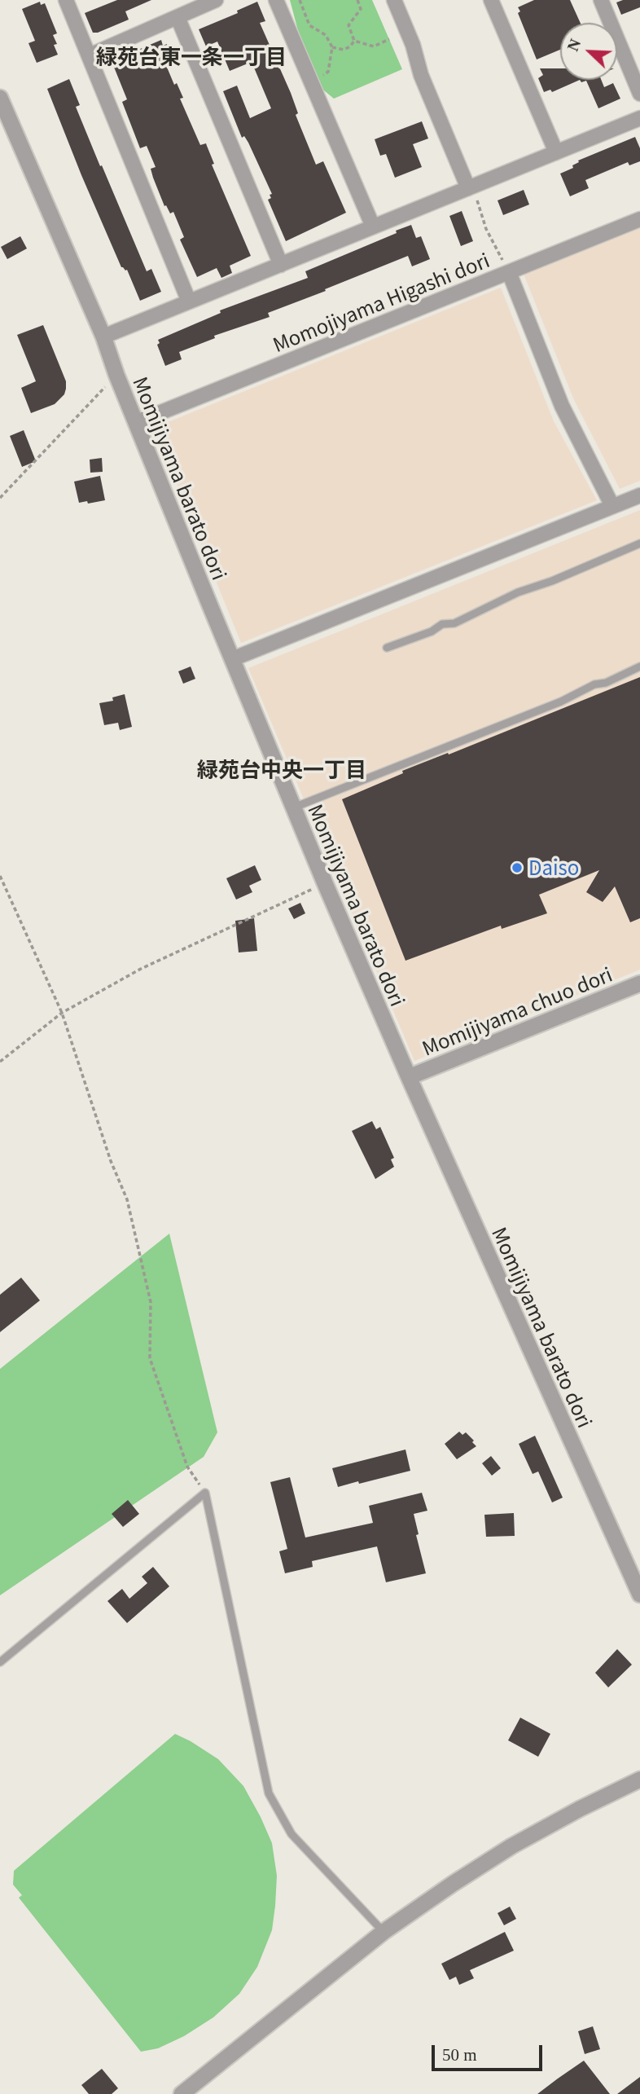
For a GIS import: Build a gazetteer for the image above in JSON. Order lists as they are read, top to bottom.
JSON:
{
  "streets": {
    "street": ["Momojiyama Higashi dori", "Momijiyama barato dori", "Momijiyama chuo dori"]
  },
  "crossings": [
    ["Momojiyama Higashi dori", "Momijiyama barato dori"],
    ["Momijiyama barato dori", "Momijiyama chuo dori"]
  ],
  "districts": ["緑苑台東一条一丁目", "緑苑台中央一丁目"],
  "places": ["Daiso"],
  "scale_bar": "50 m",
  "north": "top left"
}
